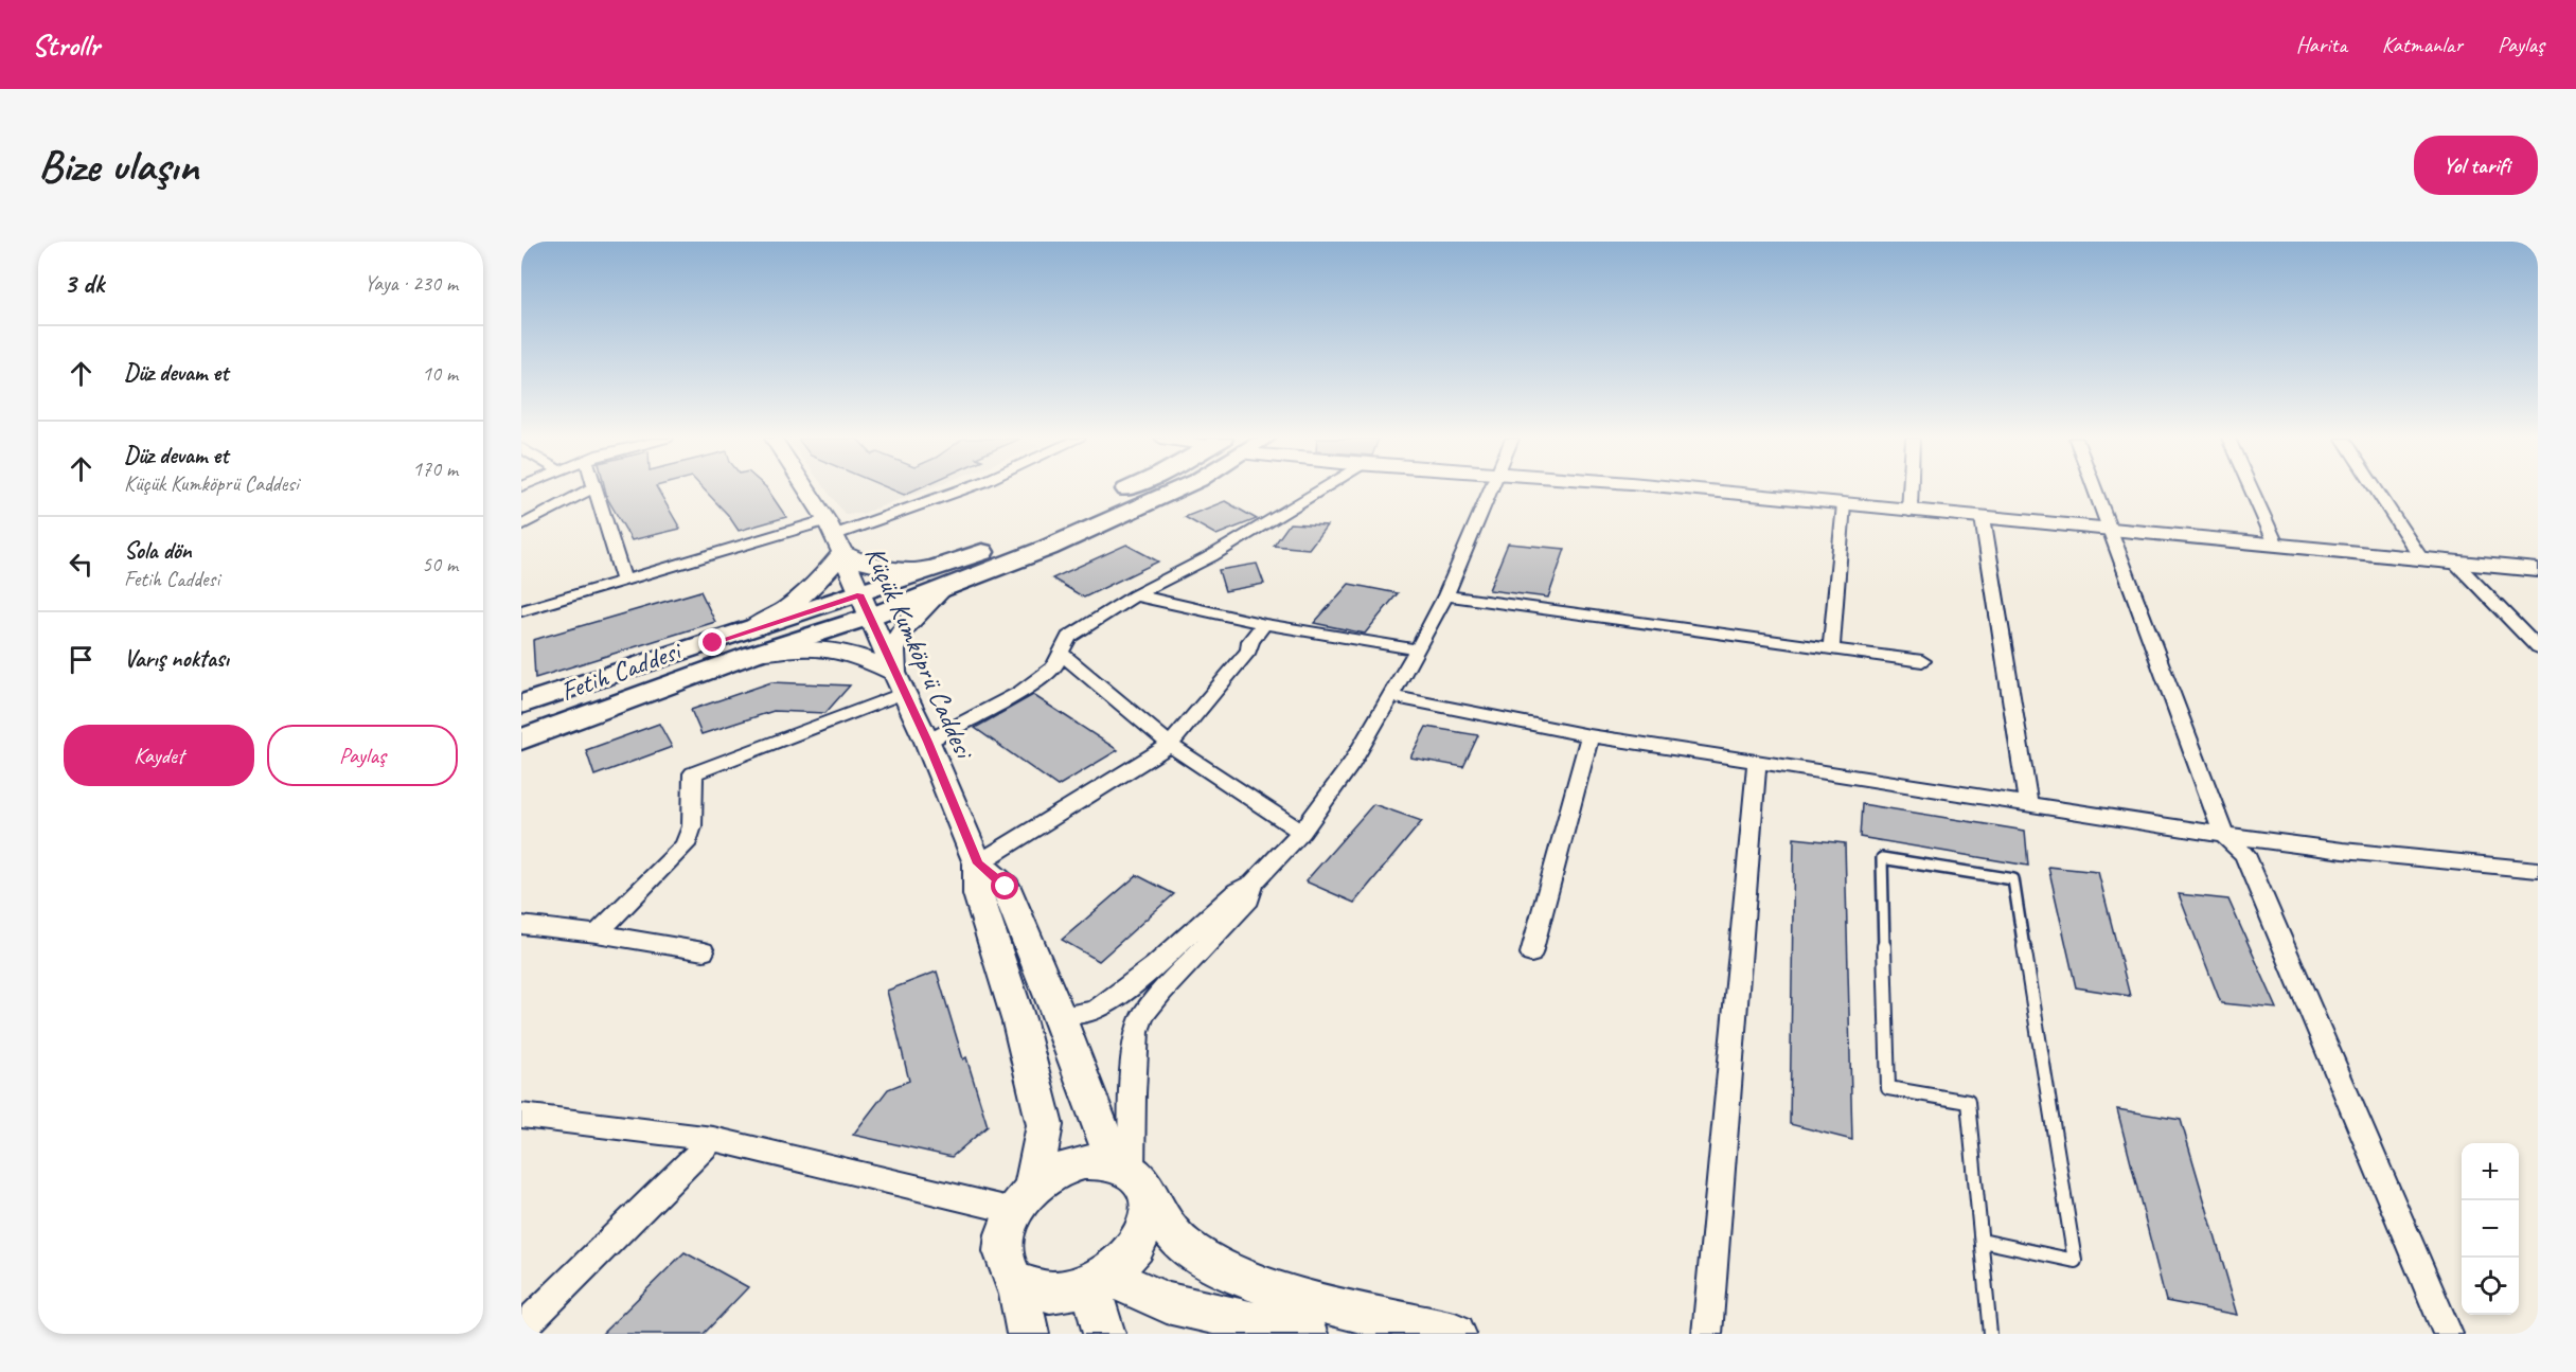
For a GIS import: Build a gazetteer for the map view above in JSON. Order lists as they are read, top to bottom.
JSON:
{
  "streets": {
    "main road": ["Fetih Caddesi"],
    "street": ["Küçük Kumköprü Caddesi"]
  },
  "crossings": [
    ["Küçük Kumköprü Caddesi", "Fetih Caddesi"]
  ],
  "page": {
    "header": "Strollr",
    "nav": ["Harita", "Katmanlar", "Paylaş"],
    "buttons": [
      "Yol tarifi",
      ["Kaydet", "Paylaş"]
    ],
    "title": "Bize ulaşın",
    "heading": ["3 dk", "Yaya · 230 m"],
    "list": [
      ["Düz devam et", "10 m"],
      ["Düz devam et", "Küçük Kumköprü Caddesi", "170 m"],
      ["Sola dön", "Fetih Caddesi", "50 m"],
      "Varış noktası"
    ],
    "map_buttons": ["+", "−"]
  }
}
